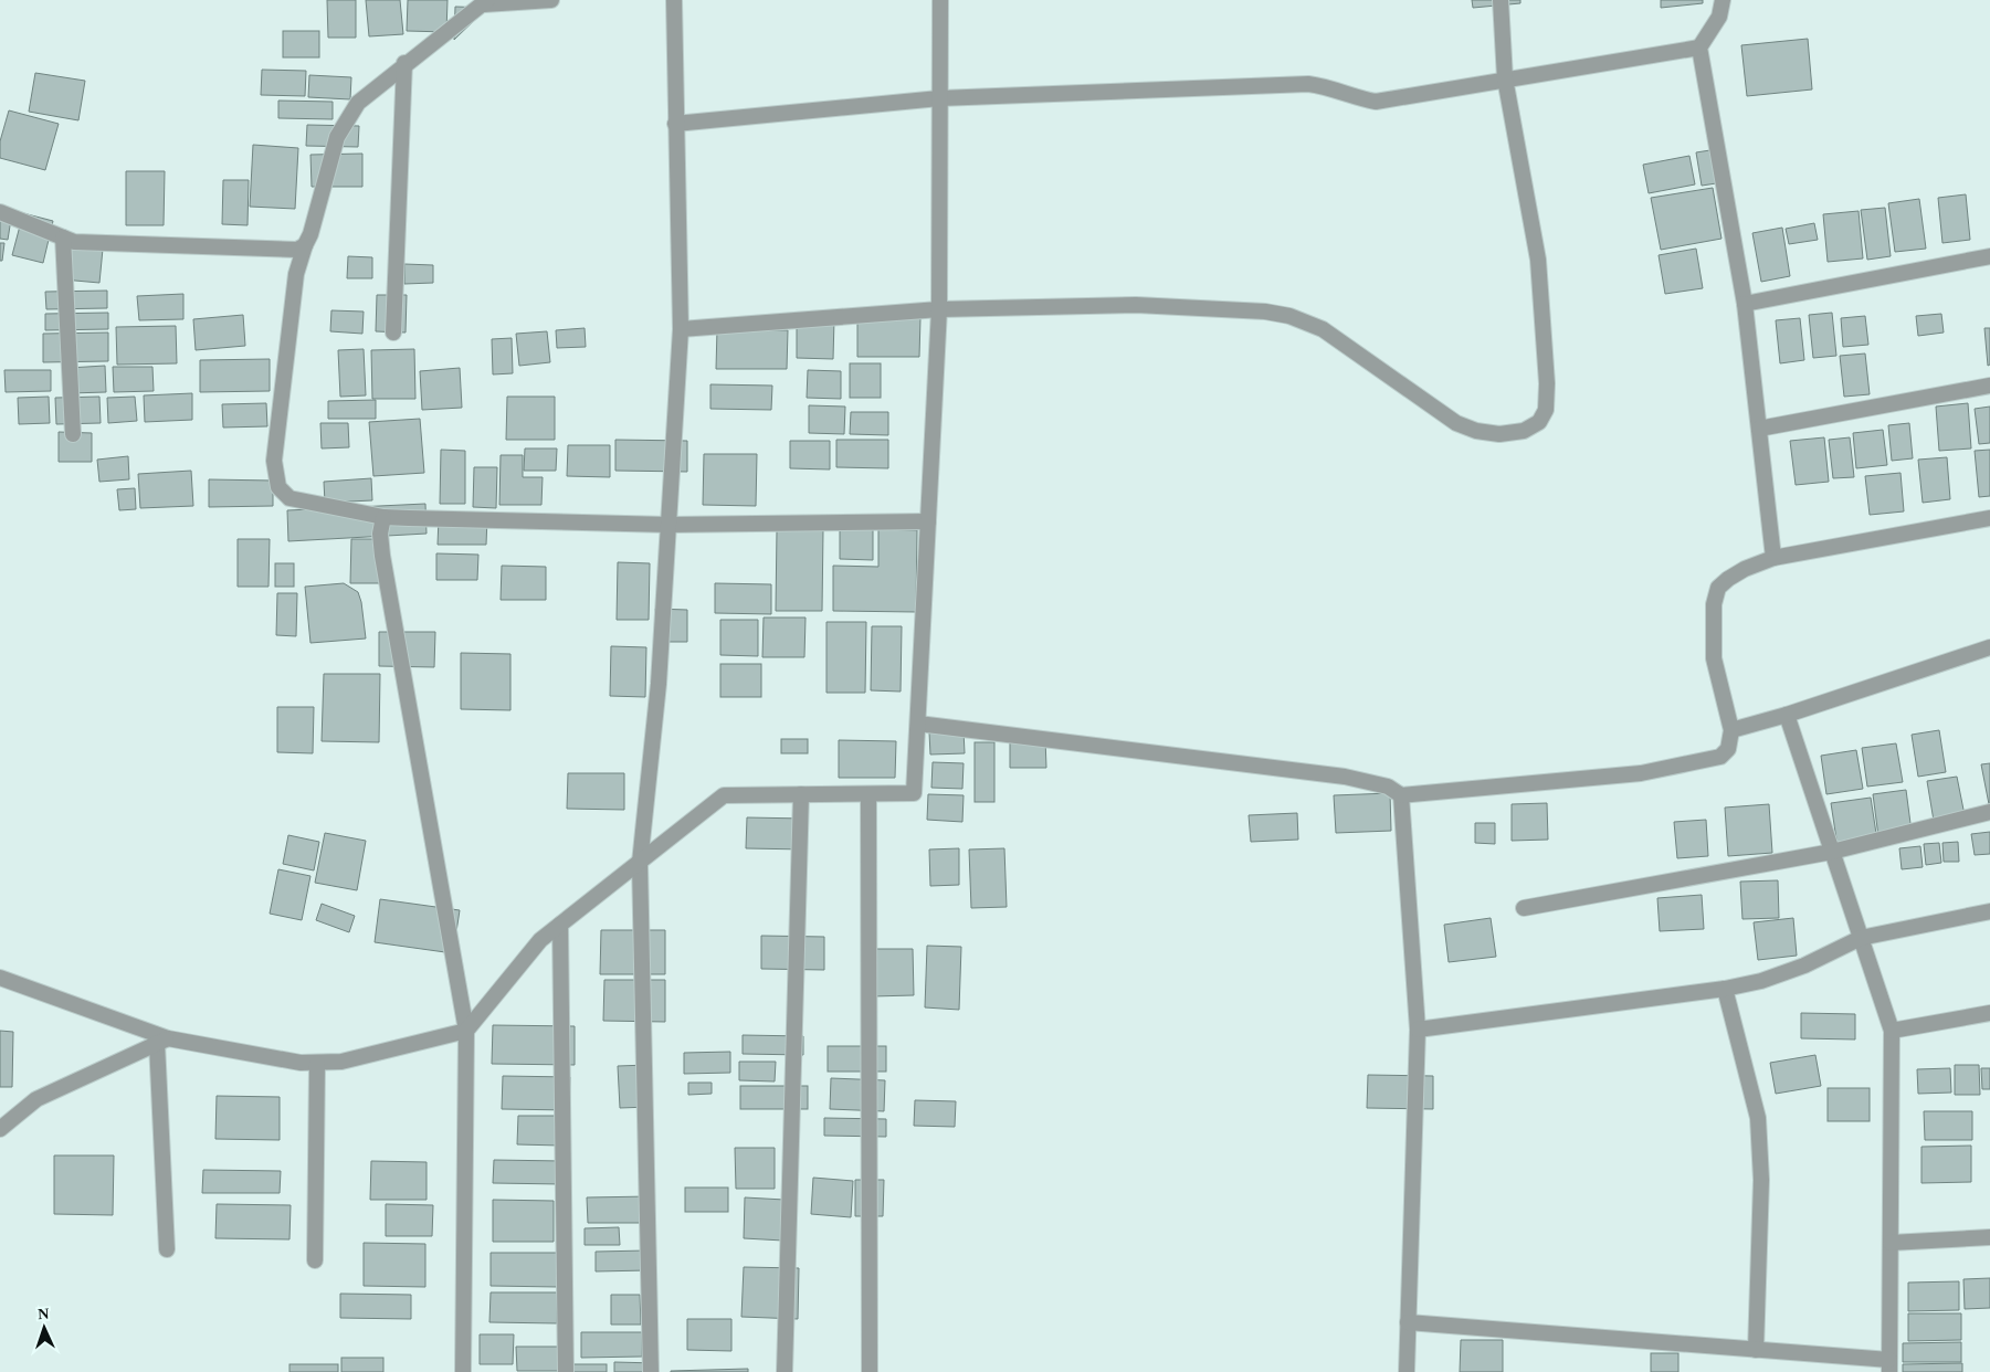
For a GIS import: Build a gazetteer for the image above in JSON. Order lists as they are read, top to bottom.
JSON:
{
  "north": "top"
}
